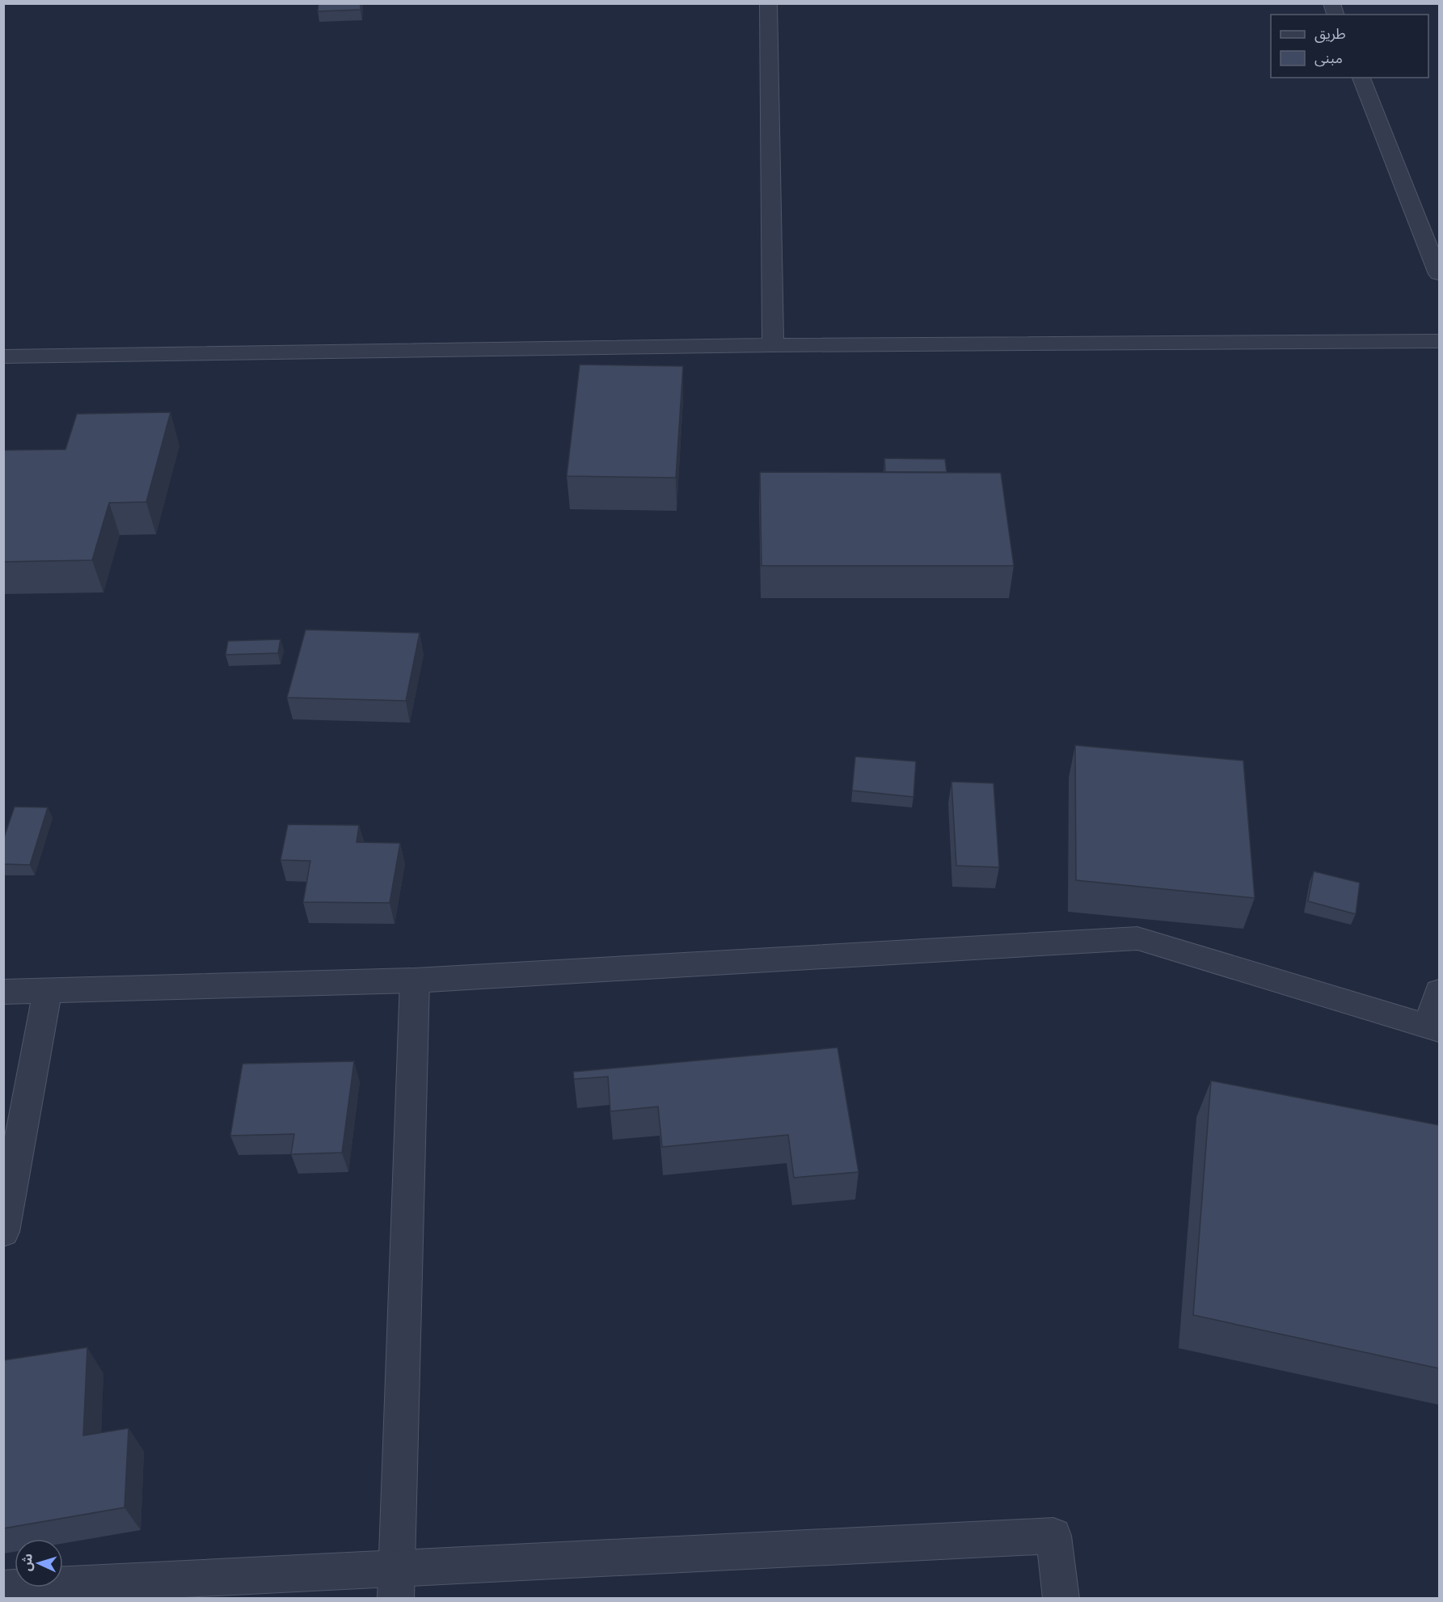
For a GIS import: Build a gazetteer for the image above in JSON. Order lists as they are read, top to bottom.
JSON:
{
  "legend": ["طريق", "مبنى"],
  "north": "left"
}
